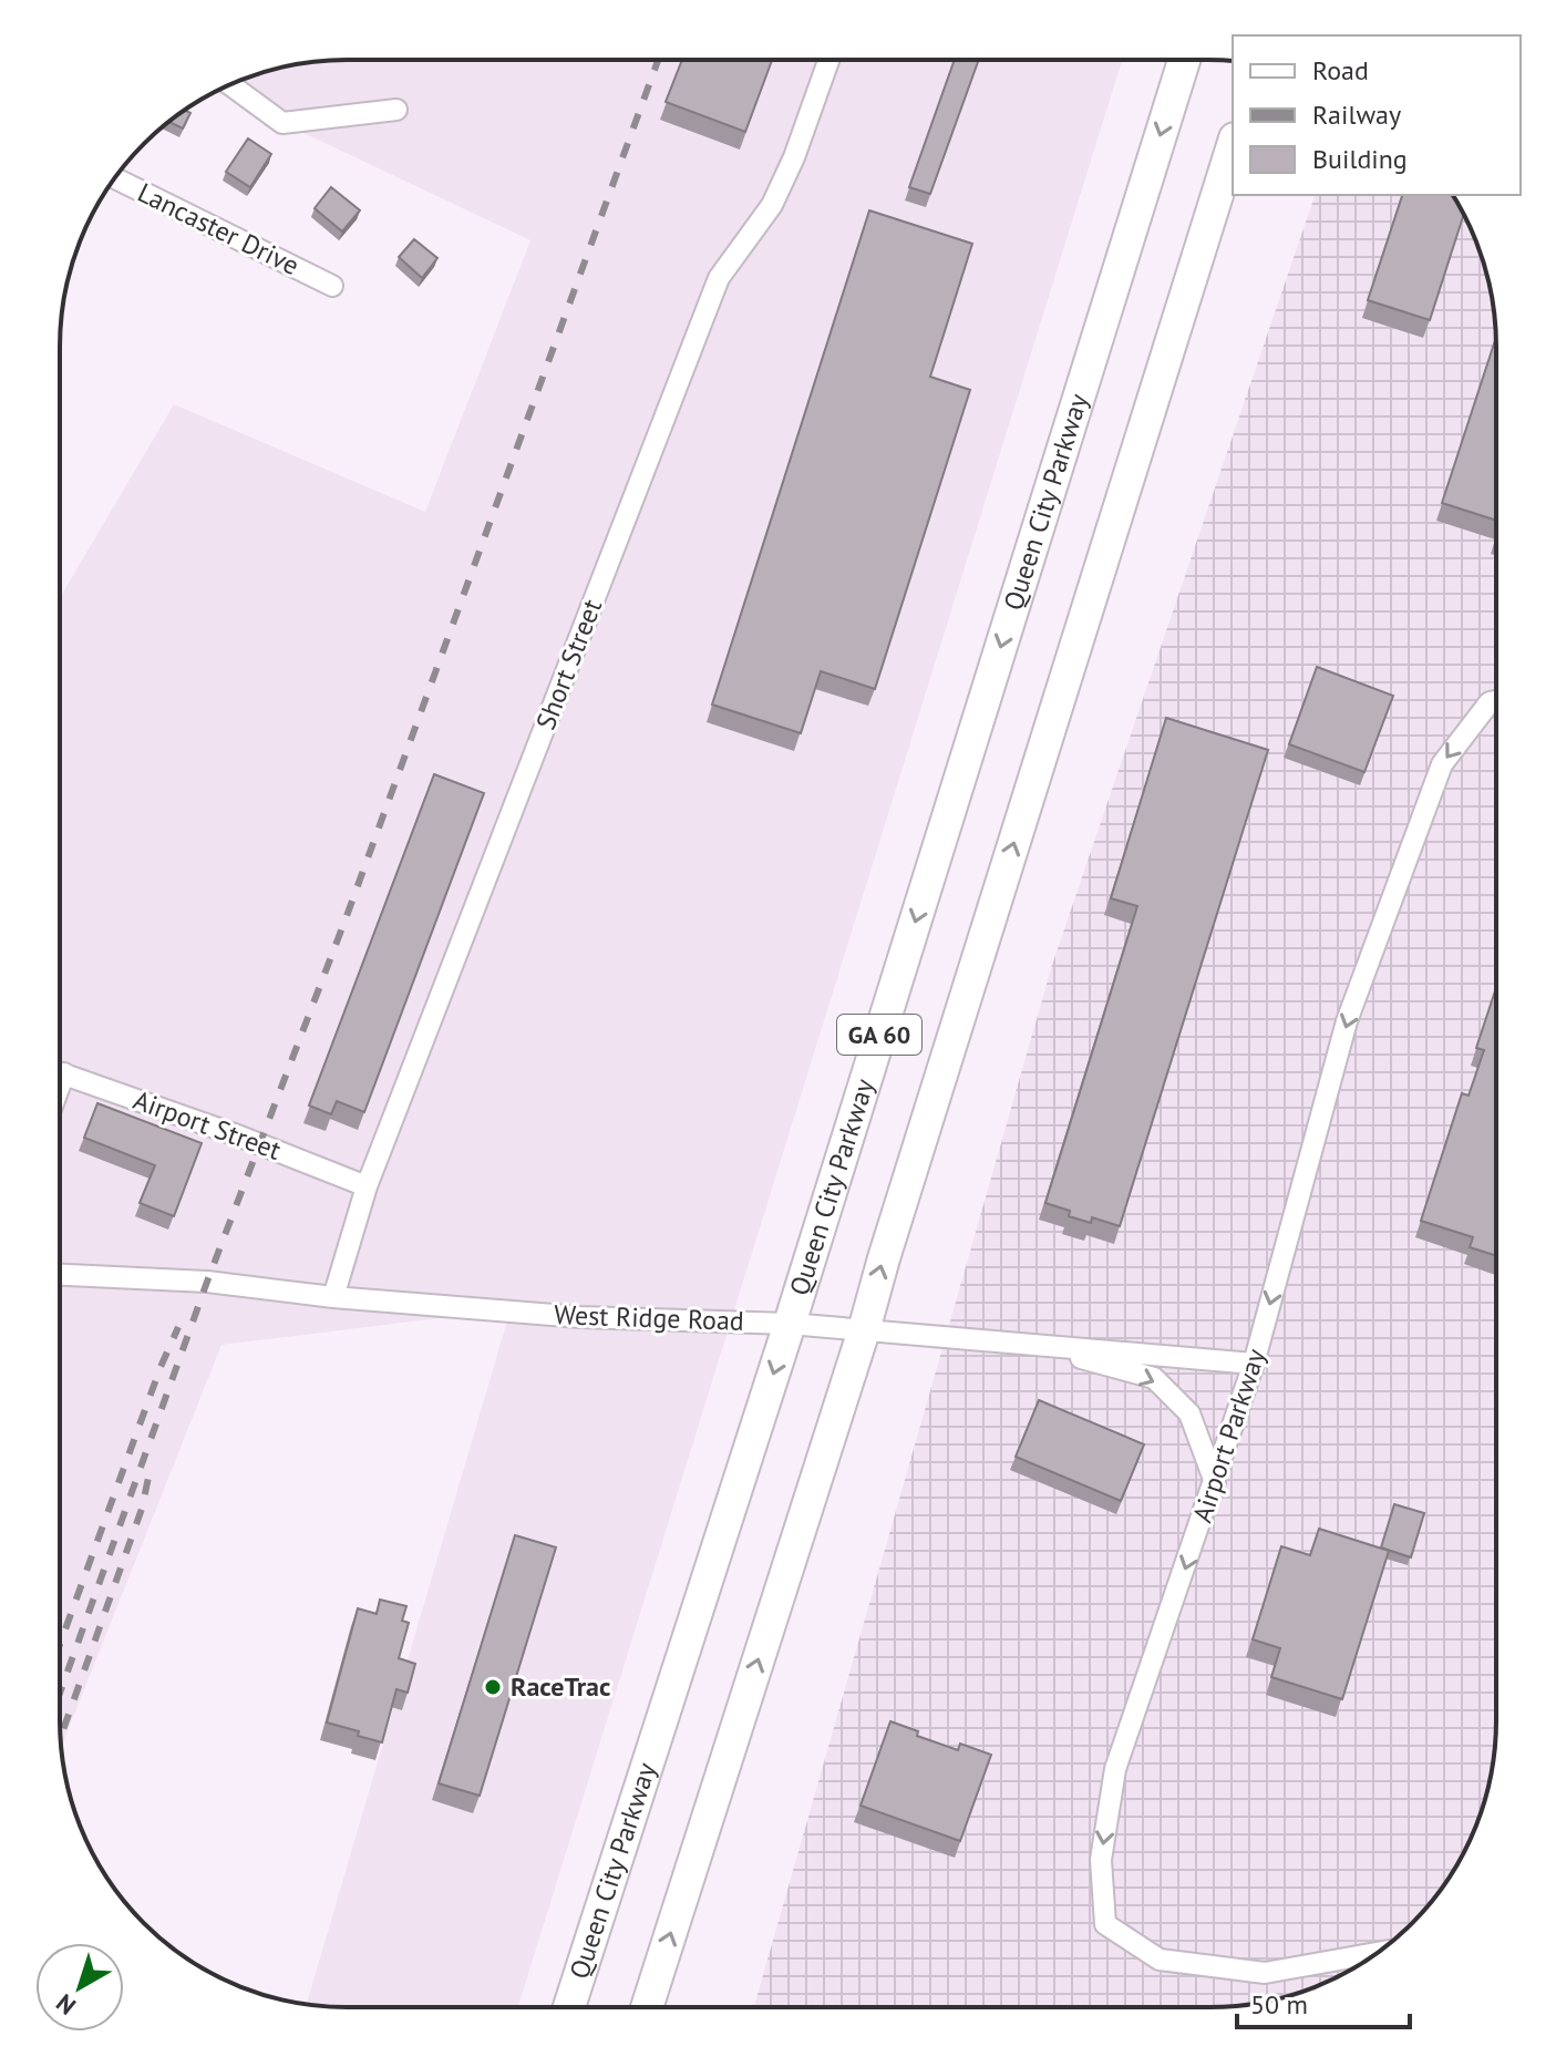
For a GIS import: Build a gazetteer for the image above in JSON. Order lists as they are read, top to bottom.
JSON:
{
  "streets": {
    "main road": ["Queen City Parkway", "GA 60"],
    "street": [
      "Lancaster Drive",
      "Short Street",
      "Airport Street",
      "West Ridge Road",
      "Airport Parkway"
    ]
  },
  "crossings": [
    ["Queen City Parkway", "West Ridge Road"],
    ["Short Street", "Airport Street"],
    ["Short Street", "West Ridge Road"],
    ["GA 60", "West Ridge Road"],
    ["West Ridge Road", "Airport Parkway"]
  ],
  "places": ["RaceTrac"],
  "legend": ["Road", "Railway", "Building"],
  "scale_bar": "50 m",
  "north": "bottom left"
}
